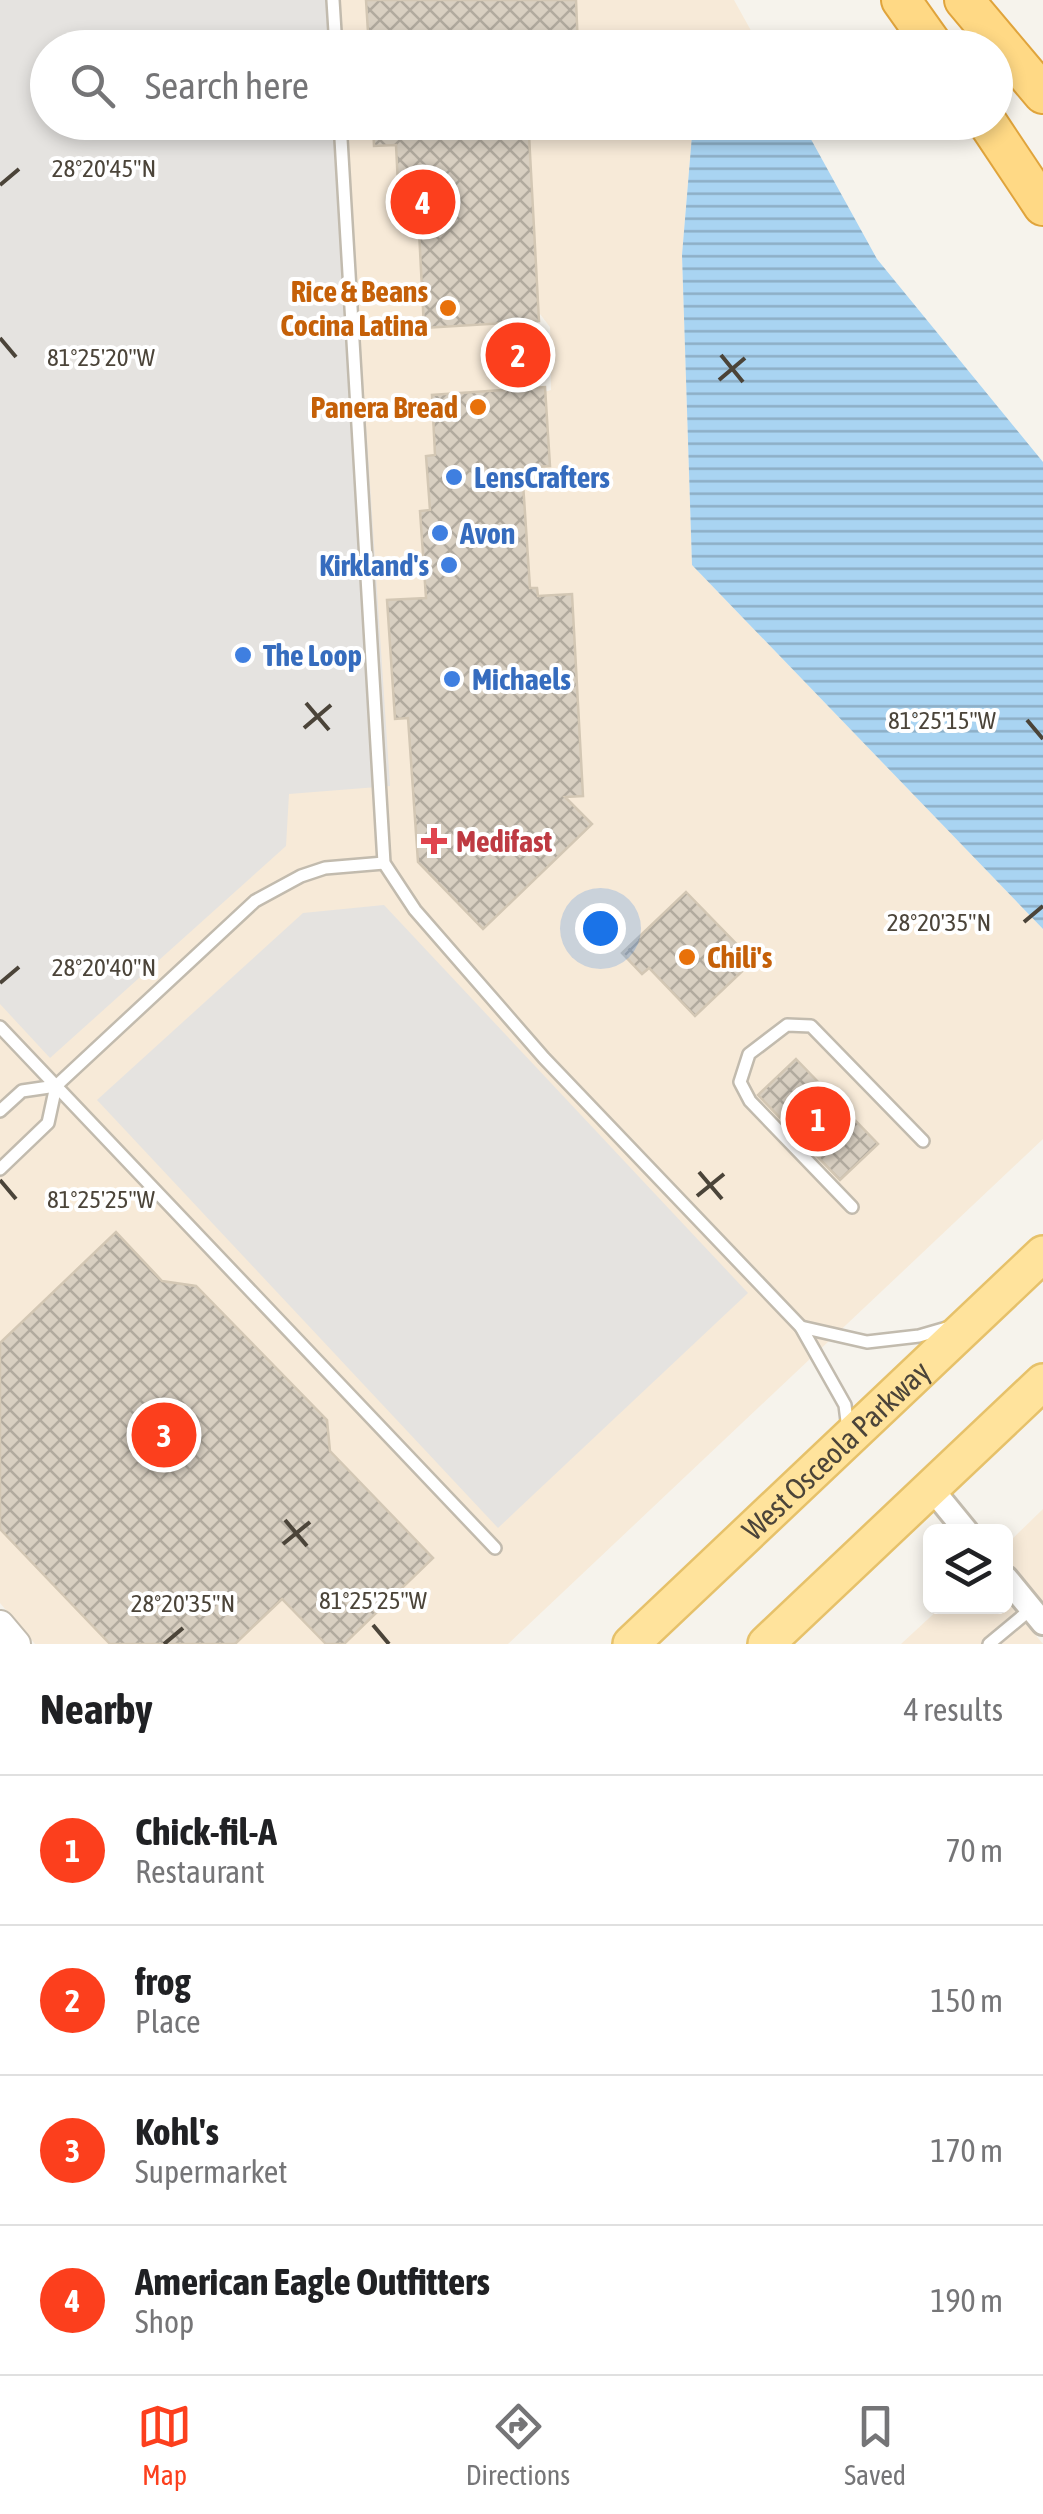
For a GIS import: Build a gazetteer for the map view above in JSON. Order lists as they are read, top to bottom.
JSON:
{
  "streets": {
    "main road": ["West Osceola Parkway"]
  },
  "places": {
    "other": [
      "Rice & Beans Cocina Latina",
      "Panera Bread",
      "LensCrafters",
      "Avon",
      "Kirkland's",
      "The Loop",
      "Michaels",
      "Chili's"
    ],
    "health": ["Medifast"]
  },
  "page": {
    "search": "Search here",
    "pins": [
      "4",
      "2",
      "1",
      "3"
    ],
    "heading": ["Nearby", "4 results"],
    "list": [
      {
        "mark": "1",
        "name": "Chick-fil-A",
        "note": "Restaurant",
        "value": "70 m"
      },
      {
        "mark": "2",
        "name": "frog",
        "note": "Place",
        "value": "150 m"
      },
      {
        "mark": "3",
        "name": "Kohl's",
        "note": "Supermarket",
        "value": "170 m"
      },
      {
        "mark": "4",
        "name": "American Eagle Outfitters",
        "note": "Shop",
        "value": "190 m"
      }
    ],
    "nav": ["Map", "Directions", "Saved"]
  },
  "coordinates": [
    "28°20'45\"N",
    "81°25'20\"W",
    "81°25'15\"W",
    "28°20'35\"N",
    "28°20'40\"N",
    "81°25'25\"W"
  ]
}
